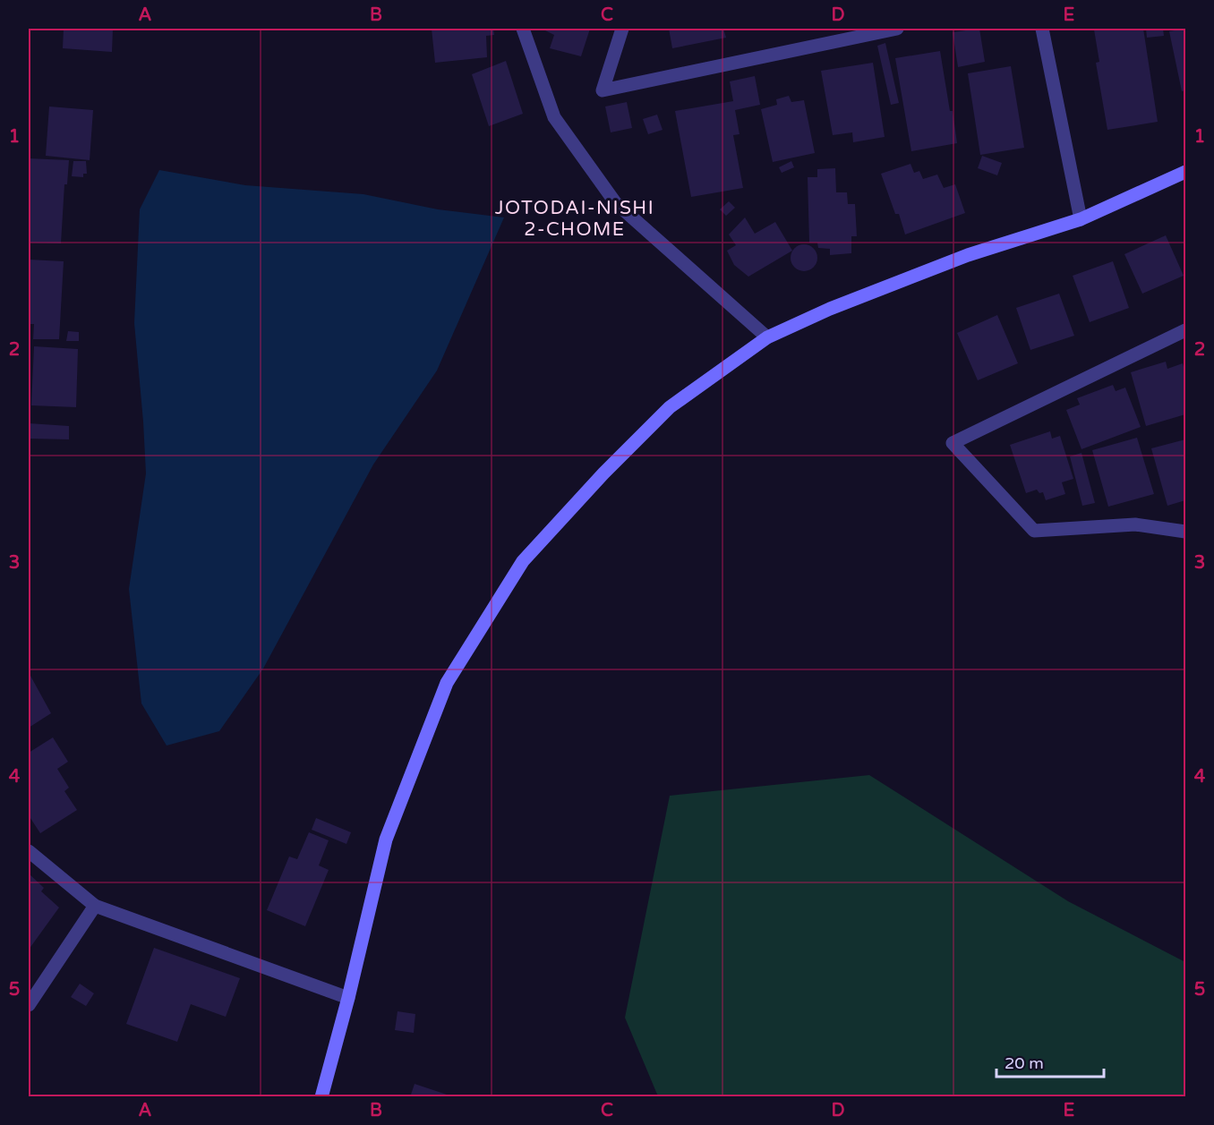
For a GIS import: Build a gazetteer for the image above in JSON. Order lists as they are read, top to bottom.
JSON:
{
  "districts": ["JOTODAI-NISHI 2-CHOME"],
  "scale_bar": "20 m",
  "grid": {
    "columns": [
      "A",
      "B",
      "C",
      "D",
      "E"
    ],
    "rows": [
      "1",
      "2",
      "3",
      "4",
      "5"
    ]
  }
}
